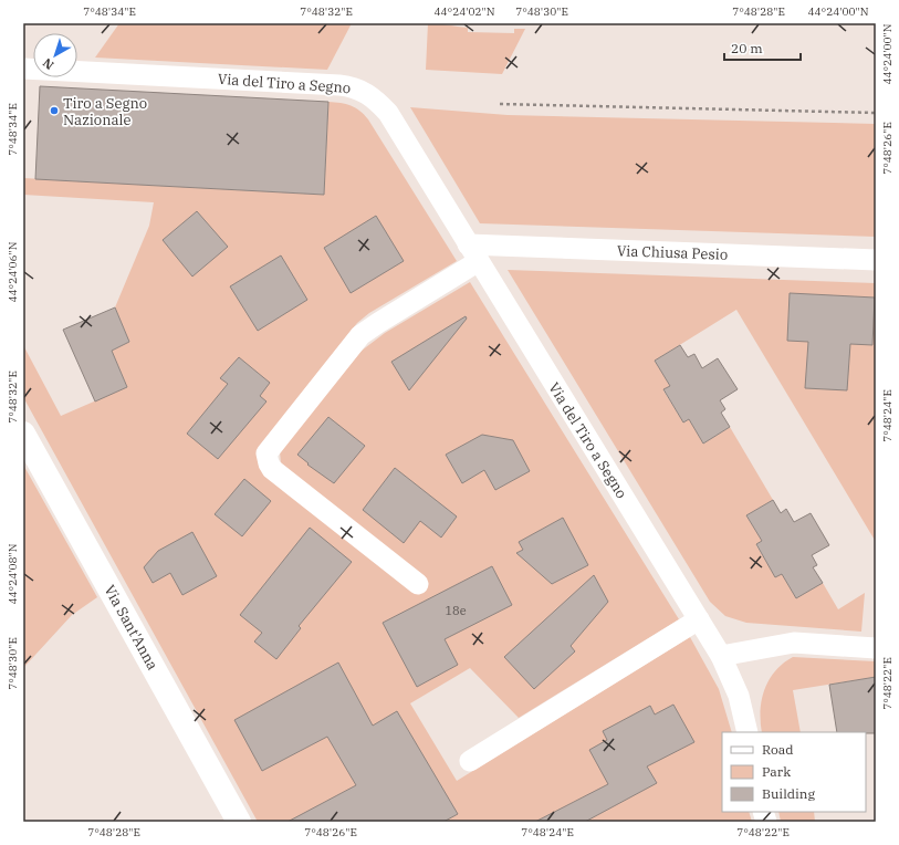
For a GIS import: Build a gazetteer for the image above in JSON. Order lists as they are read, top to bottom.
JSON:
{
  "streets": {
    "street": ["Via del Tiro a Segno", "Via Chiusa Pesio", "Via Sant'Anna"]
  },
  "crossings": [
    ["Via del Tiro a Segno", "Via Chiusa Pesio"]
  ],
  "places": ["Tiro a Segno Nazionale"],
  "house_numbers": ["18e"],
  "legend": ["Road", "Park", "Building"],
  "scale_bar": "20 m",
  "north": "bottom left",
  "coordinates": [
    "7°48'34\"E",
    "7°48'32\"E",
    "44°24'02\"N",
    "7°48'30\"E",
    "7°48'28\"E",
    "44°24'00\"N",
    "7°48'26\"E",
    "44°24'06\"N",
    "7°48'24\"E",
    "44°24'08\"N",
    "7°48'22\"E"
  ]
}
